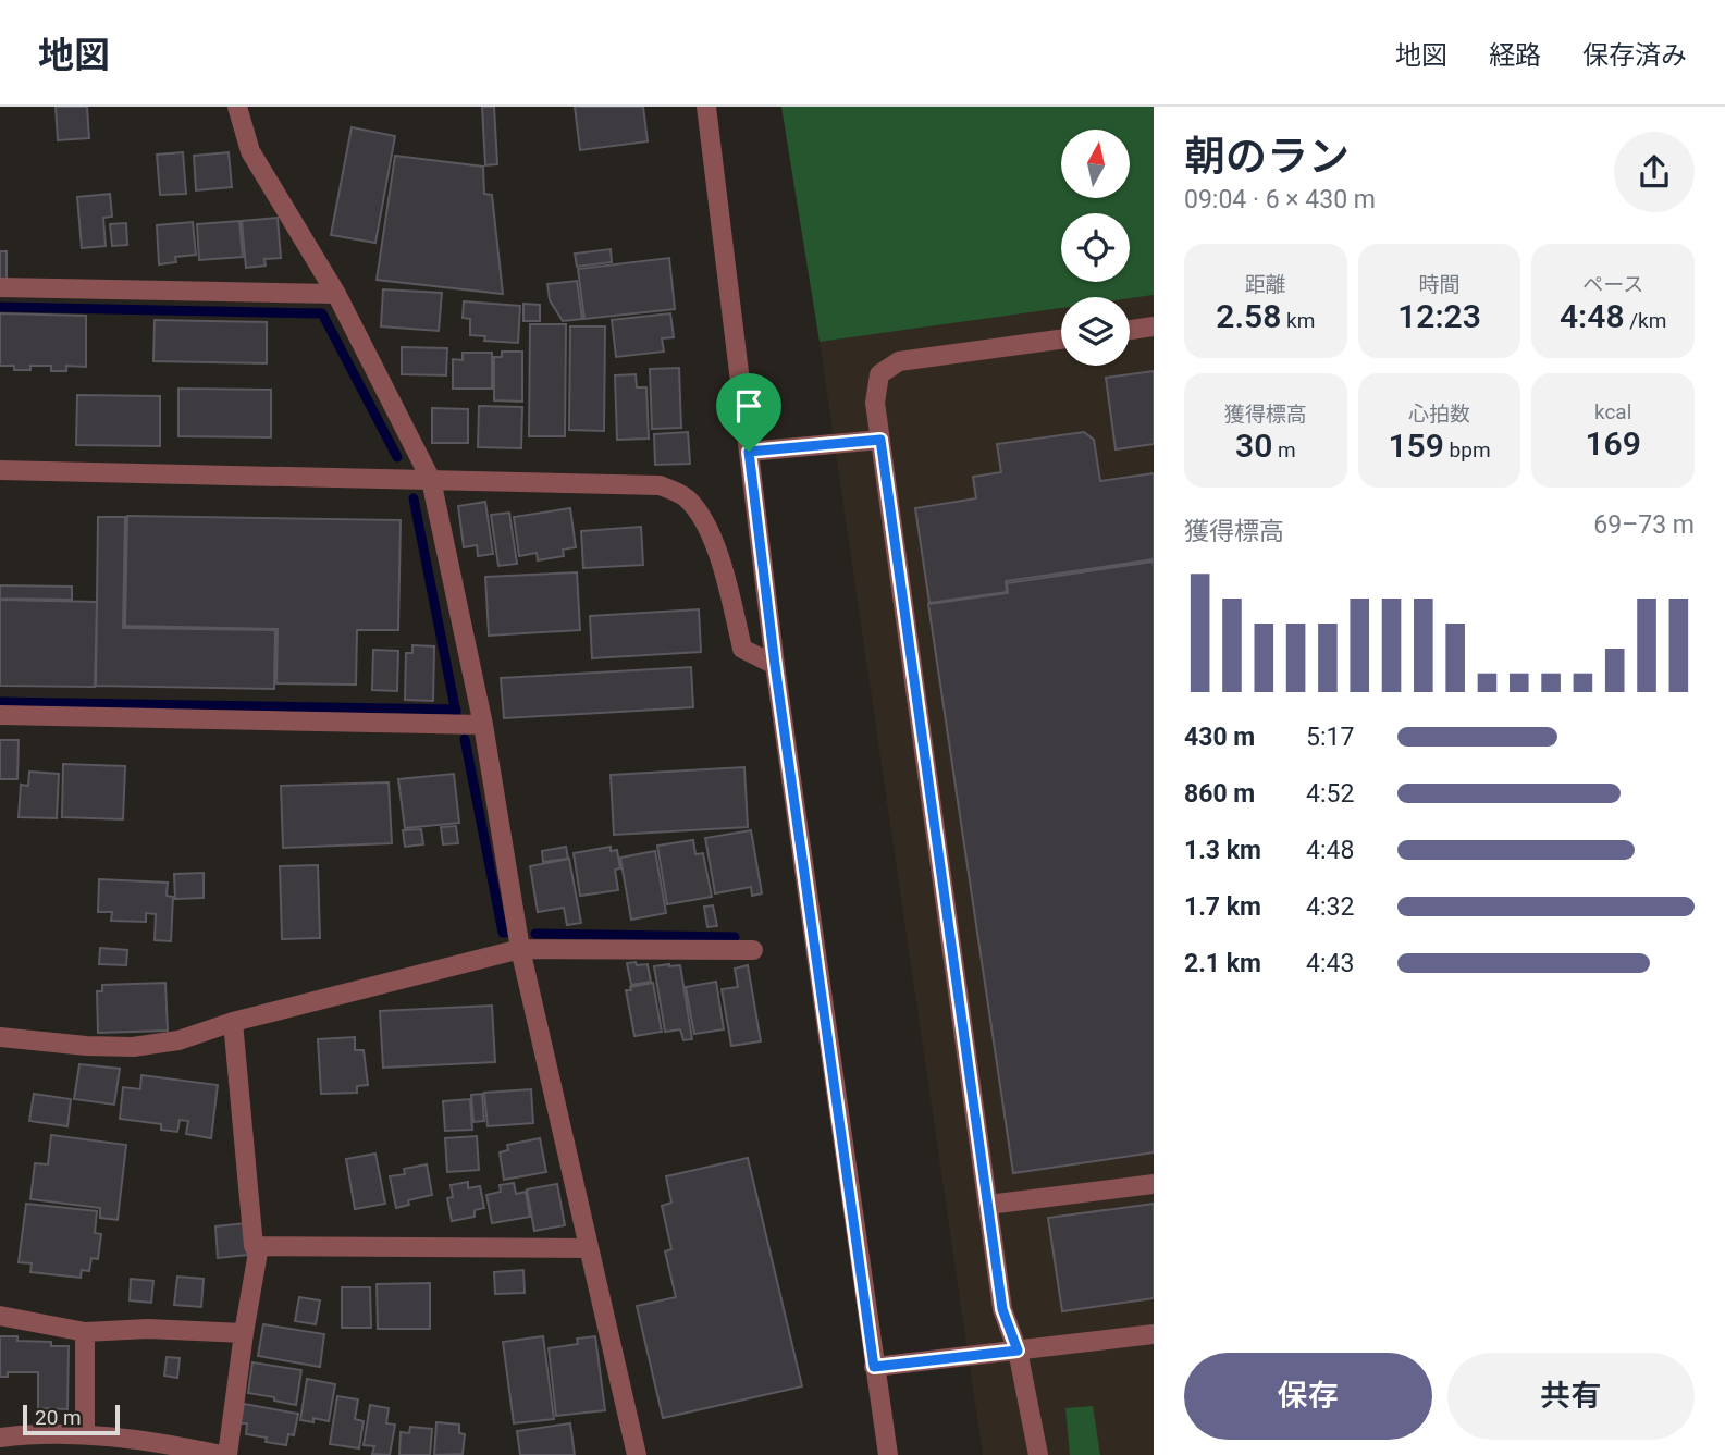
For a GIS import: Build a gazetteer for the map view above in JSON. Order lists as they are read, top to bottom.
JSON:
{
  "scale_bar": "20 m",
  "north": "top",
  "page": {
    "header": "地図",
    "nav": ["地図", "経路", "保存済み"],
    "heading": ["朝のラン", "09:04 · 6 × 430 m"],
    "stats": [
      ["距離", "2.58 km"],
      ["時間", "12:23"],
      ["ペース", "4:48 /km"],
      ["獲得標高", "30 m"],
      ["心拍数", "159 bpm"],
      ["kcal", "169"]
    ],
    "chart": ["獲得標高", "69–73 m"],
    "list": [
      {
        "name": "430 m",
        "note": "5:17"
      },
      {
        "name": "860 m",
        "note": "4:52"
      },
      {
        "name": "1.3 km",
        "note": "4:48"
      },
      {
        "name": "1.7 km",
        "note": "4:32"
      },
      {
        "name": "2.1 km",
        "note": "4:43"
      }
    ],
    "buttons": ["保存", "共有"],
    "scale": "20 m"
  }
}
